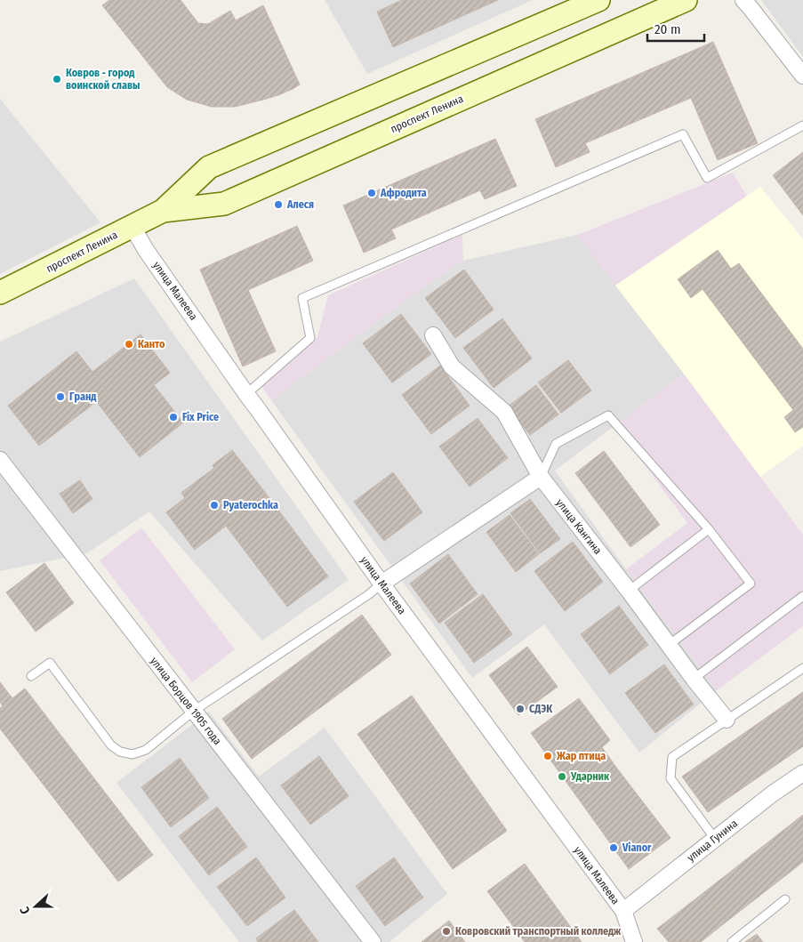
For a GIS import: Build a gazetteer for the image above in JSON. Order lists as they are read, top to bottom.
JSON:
{
  "streets": {
    "main road": ["проспект Ленина"],
    "street": [
      "улица Малеева",
      "улица Кангина",
      "улица Борцов 1905 года",
      "улица Гунина"
    ]
  },
  "crossings": [
    ["проспект Ленина", "улица Малеева"],
    ["улица Малеева", "улица Гунина"]
  ],
  "places": [
    "Ковров - город воинской славы",
    "Афродита",
    "Алеся",
    "Канто",
    "Гранд",
    "Fix Price",
    "Pyaterochka",
    "СДЭК",
    "Жар птица",
    "Ударник",
    "Vianor",
    "Ковровский транспортный колледж"
  ],
  "scale_bar": "20 m",
  "north": "left"
}
